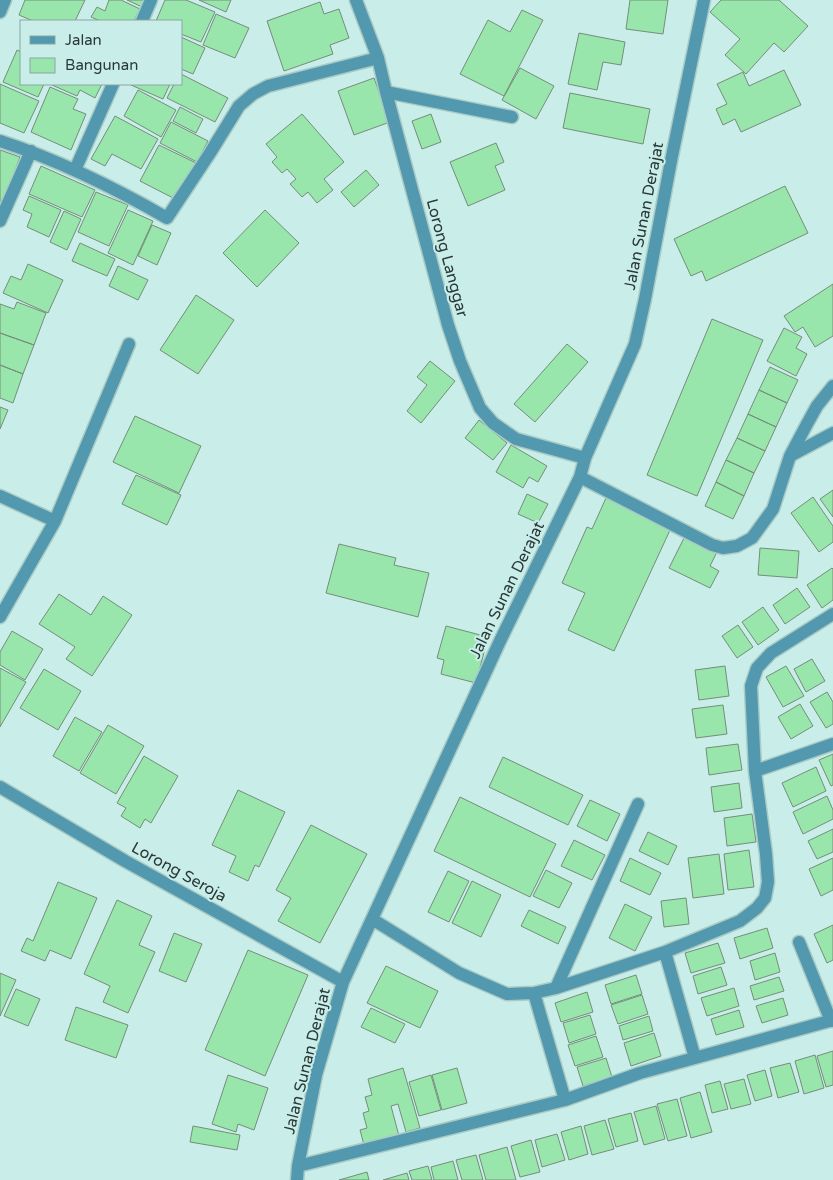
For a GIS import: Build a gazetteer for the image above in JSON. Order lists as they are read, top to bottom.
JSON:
{
  "streets": {
    "street": ["Jalan Sunan Derajat", "Lorong Langgar", "Lorong Seroja"]
  },
  "crossings": [
    ["Jalan Sunan Derajat", "Lorong Langgar"],
    ["Jalan Sunan Derajat", "Lorong Seroja"]
  ],
  "legend": ["Jalan", "Bangunan"]
}
